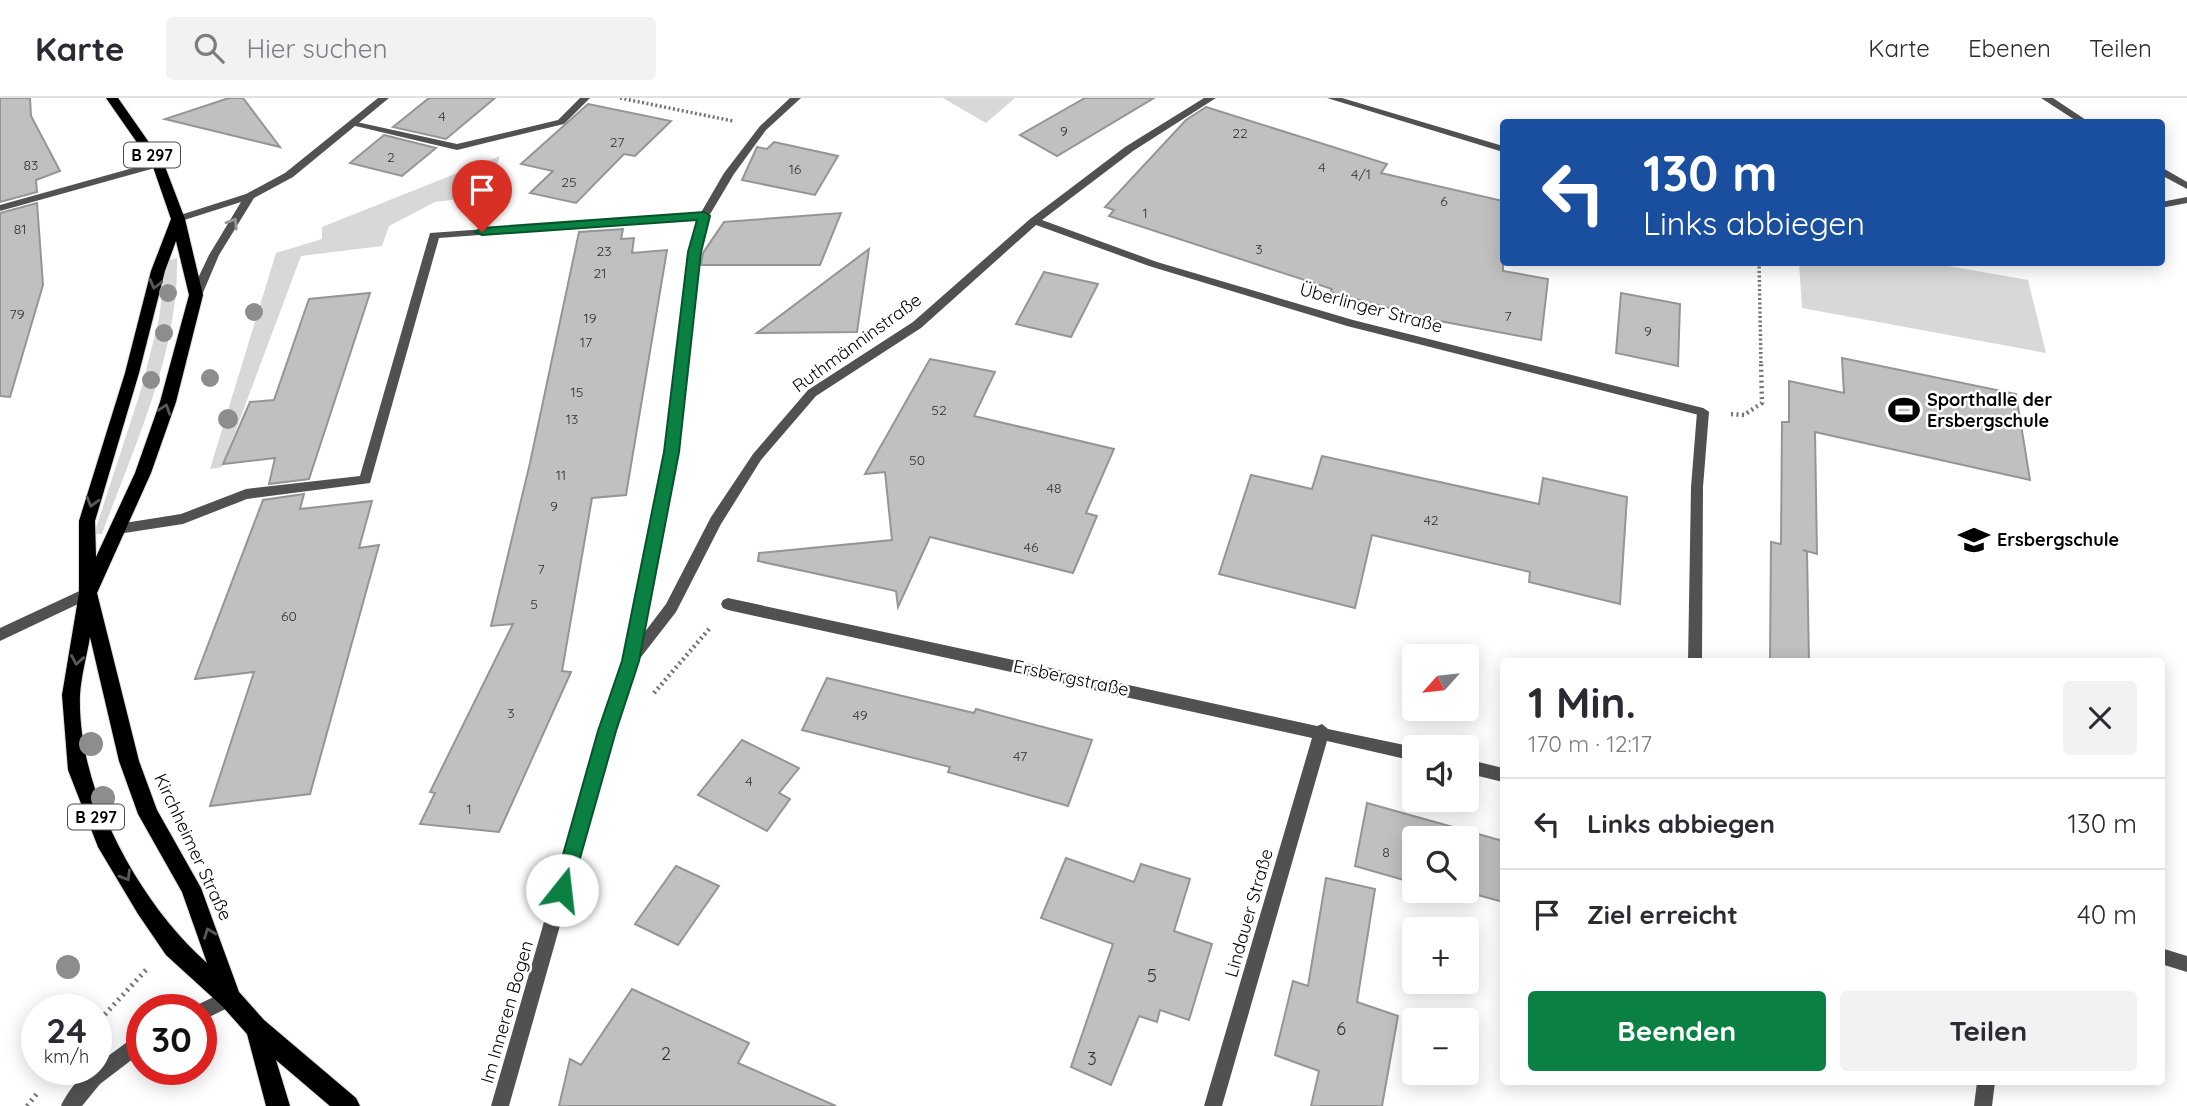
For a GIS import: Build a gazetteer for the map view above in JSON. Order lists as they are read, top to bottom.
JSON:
{
  "streets": {
    "main road": ["B 297", "Kirchheimer Straße"],
    "street": [
      "Überlinger Straße",
      "Ruthmänninstraße",
      "Ersbergstraße",
      "Lindauer Straße",
      "Im Inneren Bogen"
    ]
  },
  "crossings": [
    ["Überlinger Straße", "Ruthmänninstraße"],
    ["Ruthmänninstraße", "Im Inneren Bogen"],
    ["Ersbergstraße", "Lindauer Straße"]
  ],
  "places": {
    "sports": ["Sporthalle der Ersbergschule"],
    "school or university": ["Ersbergschule"]
  },
  "house_numbers": [
    "4",
    "9",
    "22",
    "27",
    "2",
    "83",
    "4",
    "16",
    "4/1",
    "25",
    "6",
    "1",
    "81",
    "3",
    "23",
    "21",
    "79",
    "7",
    "19",
    "9",
    "17",
    "15",
    "52",
    "13",
    "50",
    "11",
    "48",
    "9",
    "42",
    "46",
    "7",
    "5",
    "60",
    "3",
    "49",
    "47",
    "4",
    "1",
    "8",
    "5",
    "6",
    "2",
    "3"
  ],
  "north": "bottom left",
  "page": {
    "header": "Karte",
    "search": "Hier suchen",
    "nav": ["Karte", "Ebenen", "Teilen"],
    "turn": ["130 m", "Links abbiegen"],
    "map_buttons": ["+", "−"],
    "heading": ["1 Min.", "170 m · 12:17"],
    "list": [
      {
        "name": "Links abbiegen",
        "value": "130 m"
      },
      {
        "name": "Ziel erreicht",
        "value": "40 m"
      }
    ],
    "buttons": ["Beenden", "Teilen"],
    "speed": "24 km/h",
    "limit": "30"
  }
}
